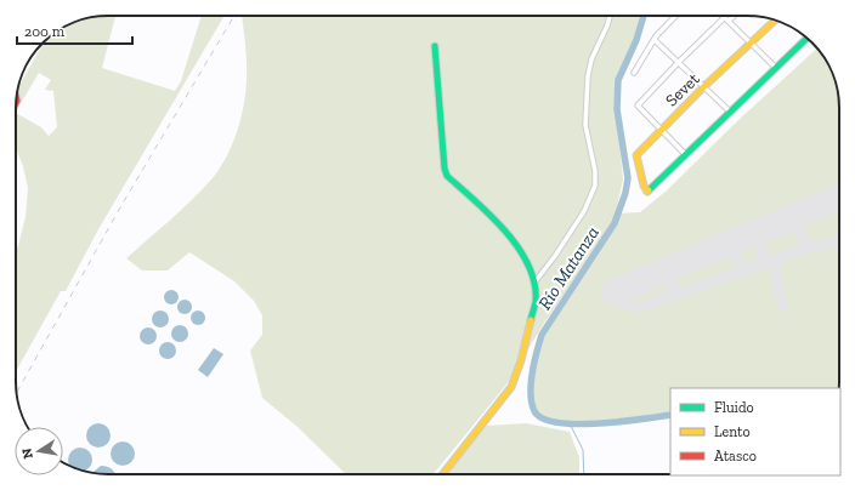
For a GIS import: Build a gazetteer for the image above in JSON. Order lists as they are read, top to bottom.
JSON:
{
  "streets": {
    "street": ["Sevet"]
  },
  "water": ["Río Matanza"],
  "legend": ["Fluido", "Lento", "Atasco"],
  "scale_bar": "200 m",
  "north": "left"
}
